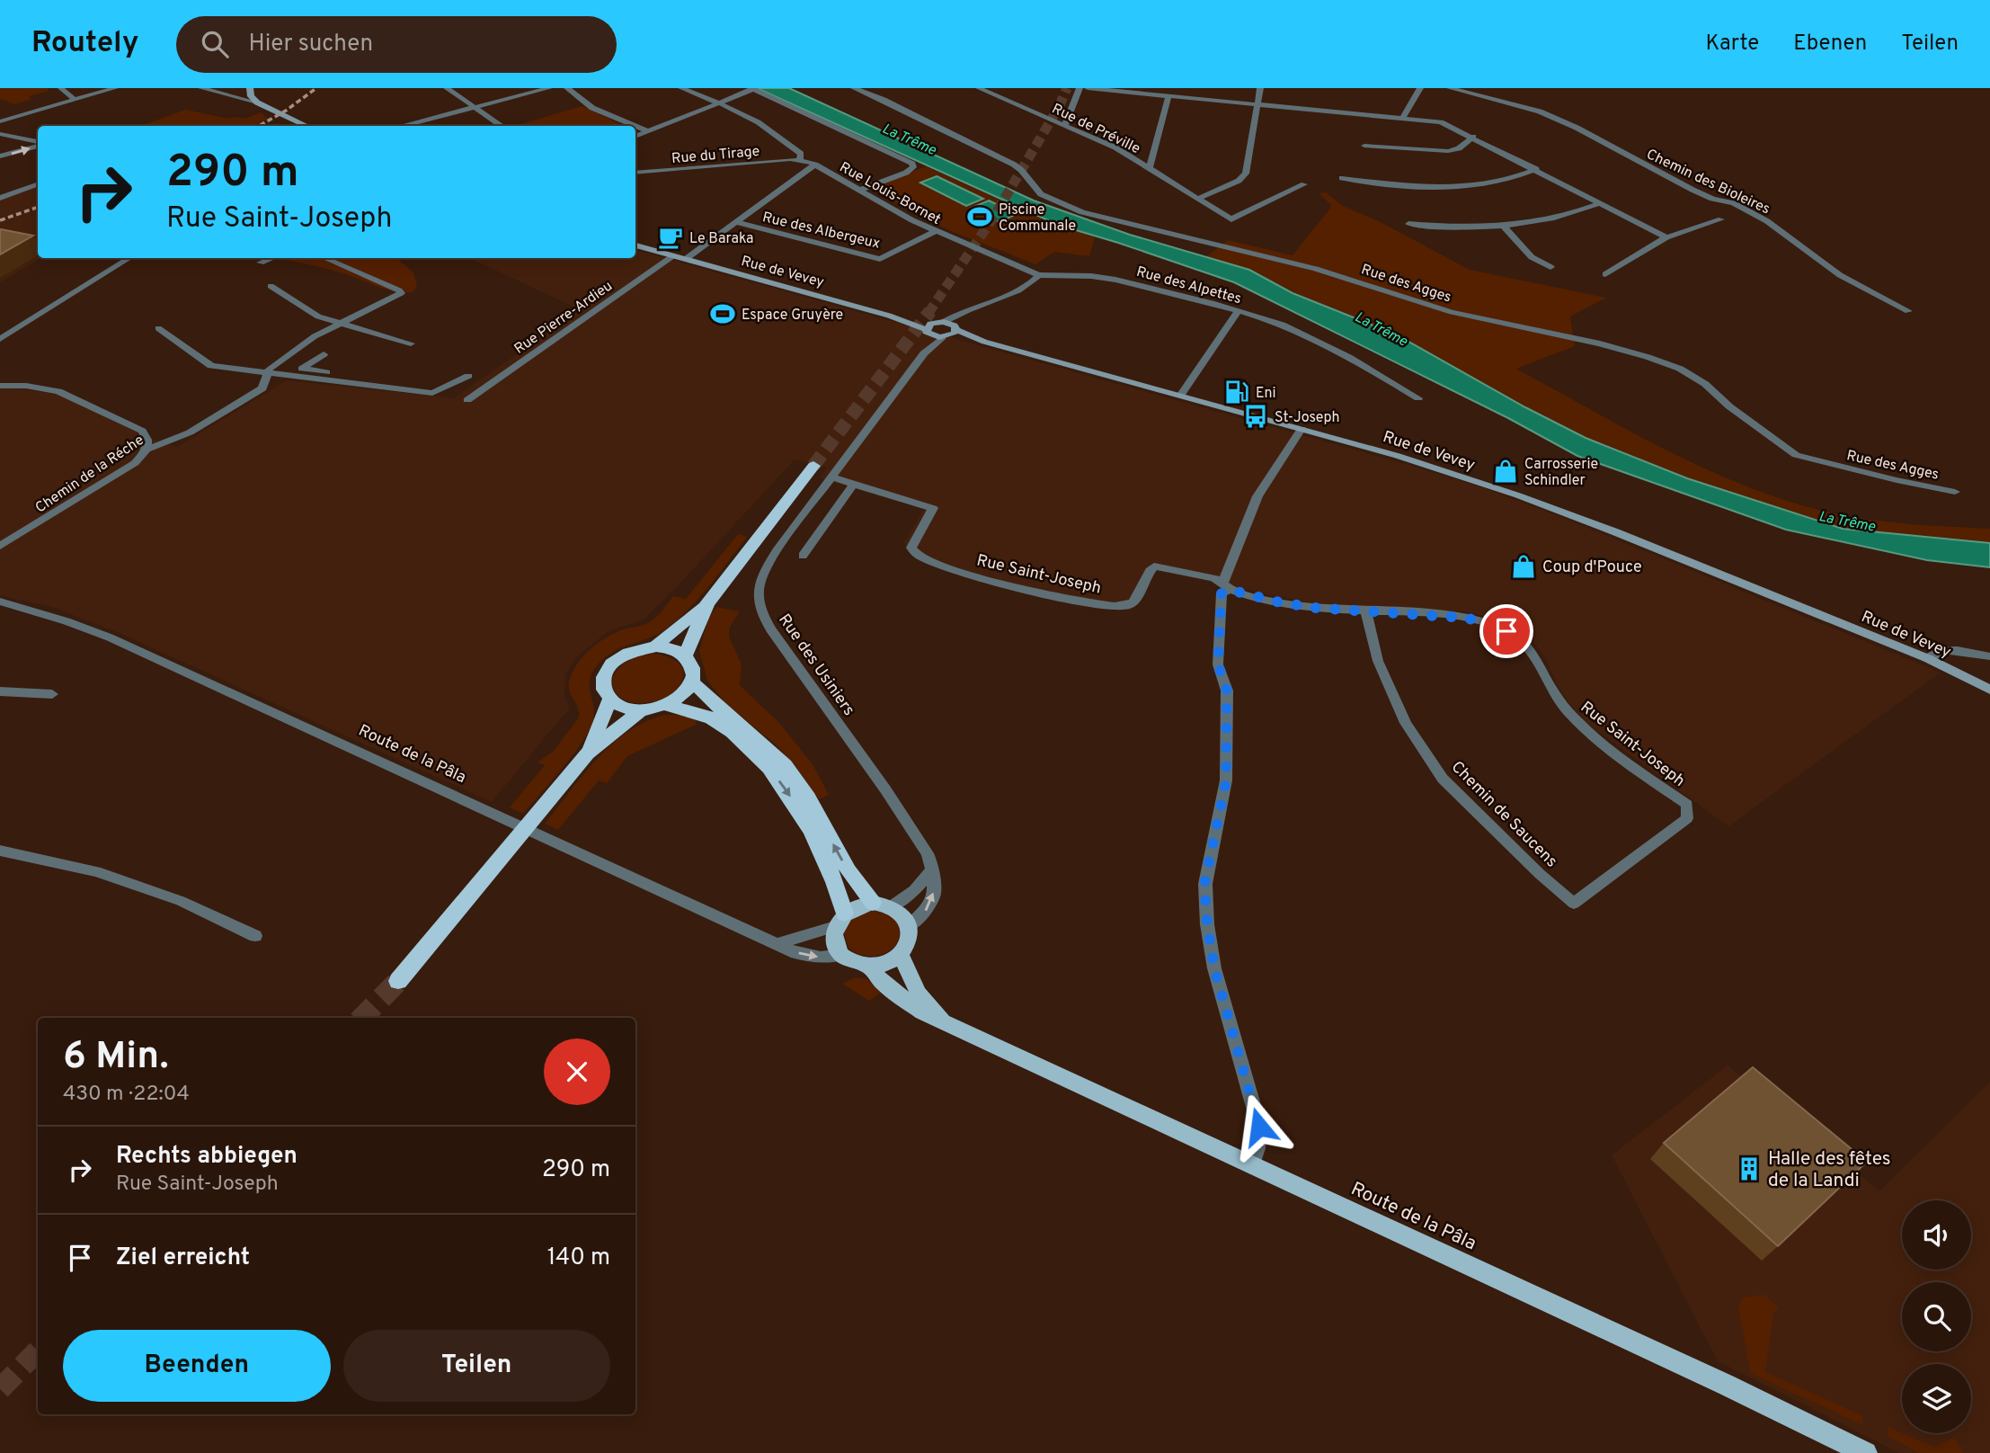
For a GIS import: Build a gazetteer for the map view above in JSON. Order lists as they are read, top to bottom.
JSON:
{
  "streets": {
    "main road": ["Rue de Vevey", "Route de la Pâla"],
    "street": [
      "Rue de Préville",
      "Rue du Tirage",
      "Chemin des Bioleires",
      "Rue Louis-Bornet",
      "Rue des Albergeux",
      "Rue des Agges",
      "Rue des Alpettes",
      "Rue Pierre-Ardieu",
      "Chemin de la Réche",
      "Rue Saint-Joseph",
      "Rue des Usiniers",
      "Chemin de Saucens"
    ]
  },
  "crossings": [
    ["Rue du Tirage", "Rue Louis-Bornet"],
    ["Rue Louis-Bornet", "Rue des Albergeux"],
    ["Rue Louis-Bornet", "Rue des Alpettes"],
    ["Rue de Vevey", "Rue Pierre-Ardieu"],
    ["Rue de Vevey", "Rue des Usiniers"],
    ["Rue Saint-Joseph", "Rue des Usiniers"],
    ["Rue Saint-Joseph", "Chemin de Saucens"],
    ["Rue des Usiniers", "Route de la Pâla"]
  ],
  "water": ["La Trême"],
  "places": {
    "sports": ["Piscine Communale", "Espace Gruyère"],
    "cafe": ["Le Baraka"],
    "fuel station": ["Eni"],
    "bus stop": ["St-Joseph"],
    "shop": ["Carrosserie Schindler", "Coup d'Pouce"],
    "building": ["Halle des fêtes de la Landi"]
  },
  "page": {
    "header": "Routely",
    "search": "Hier suchen",
    "nav": ["Karte", "Ebenen", "Teilen"],
    "turn": ["290 m", "Rue Saint-Joseph"],
    "heading": ["6 Min.", "430 m · 22:04"],
    "list": [
      {
        "name": "Rechts abbiegen",
        "note": "Rue Saint-Joseph",
        "value": "290 m"
      },
      {
        "name": "Ziel erreicht",
        "value": "140 m"
      }
    ],
    "buttons": ["Beenden", "Teilen"]
  }
}
